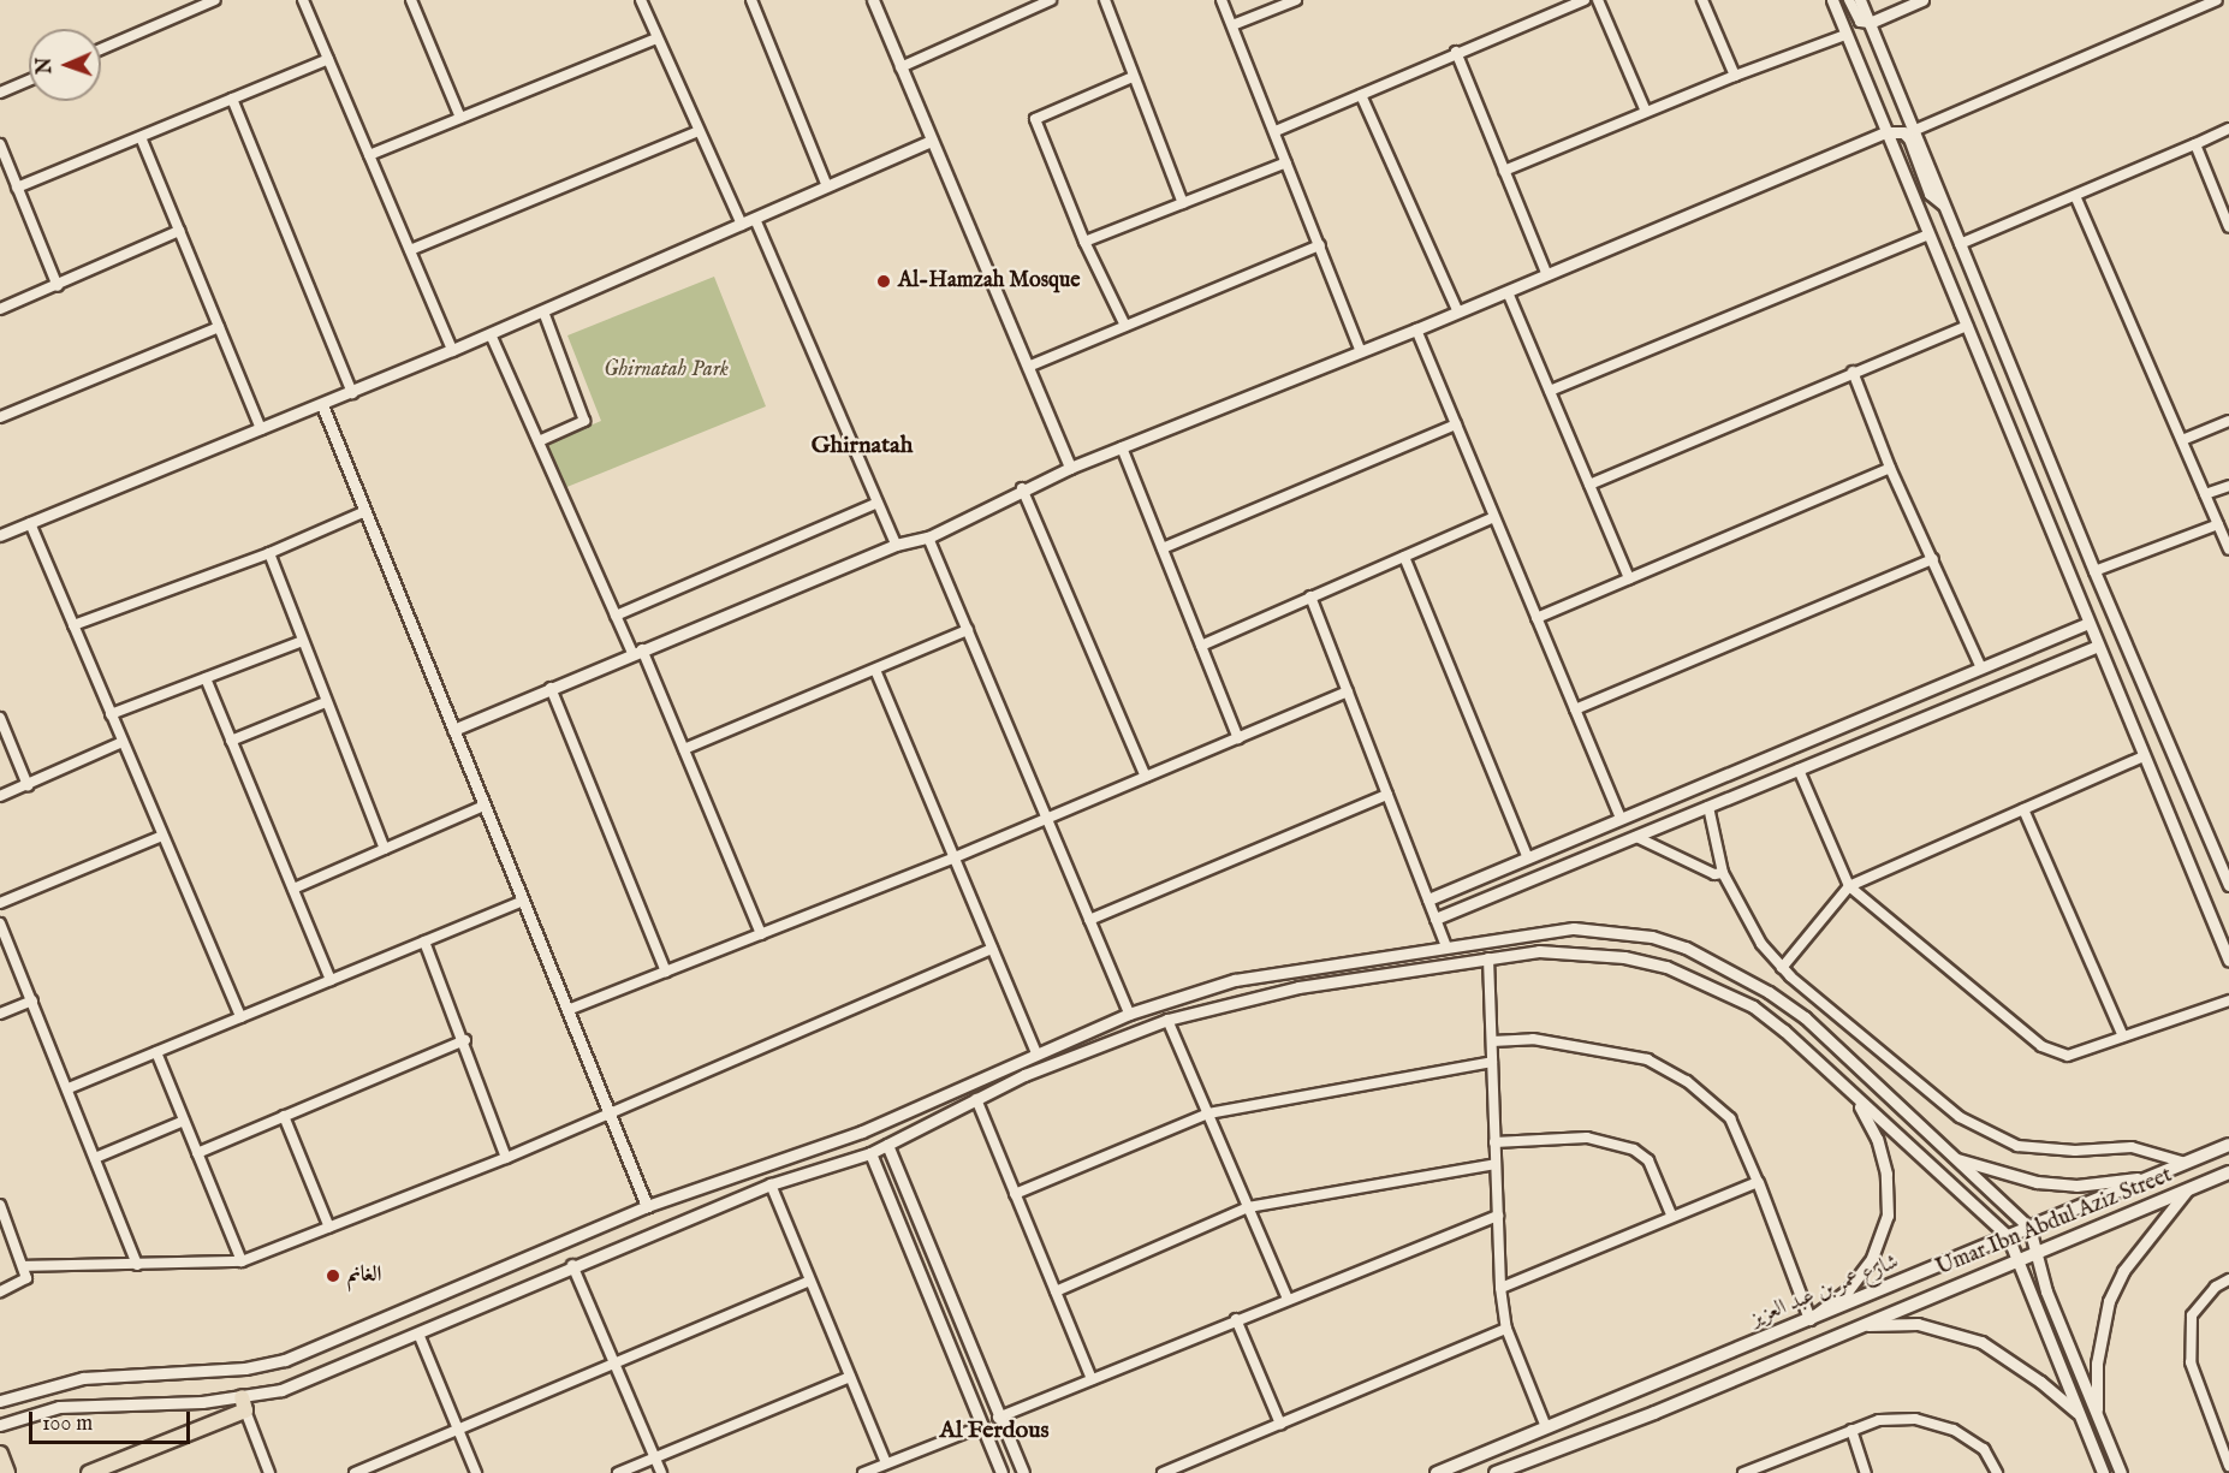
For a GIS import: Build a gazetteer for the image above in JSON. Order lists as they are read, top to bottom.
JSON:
{
  "streets": {
    "main road": ["Umar Ibn Abdul Aziz Street", "شارع عمر بن عبد العزيز"]
  },
  "districts": ["Ghirnatah", "Al Ferdous"],
  "parks": ["Ghirnatah Park"],
  "places": ["Al-Hamzah Mosque", "الغانم"],
  "scale_bar": "100 m",
  "north": "left"
}
